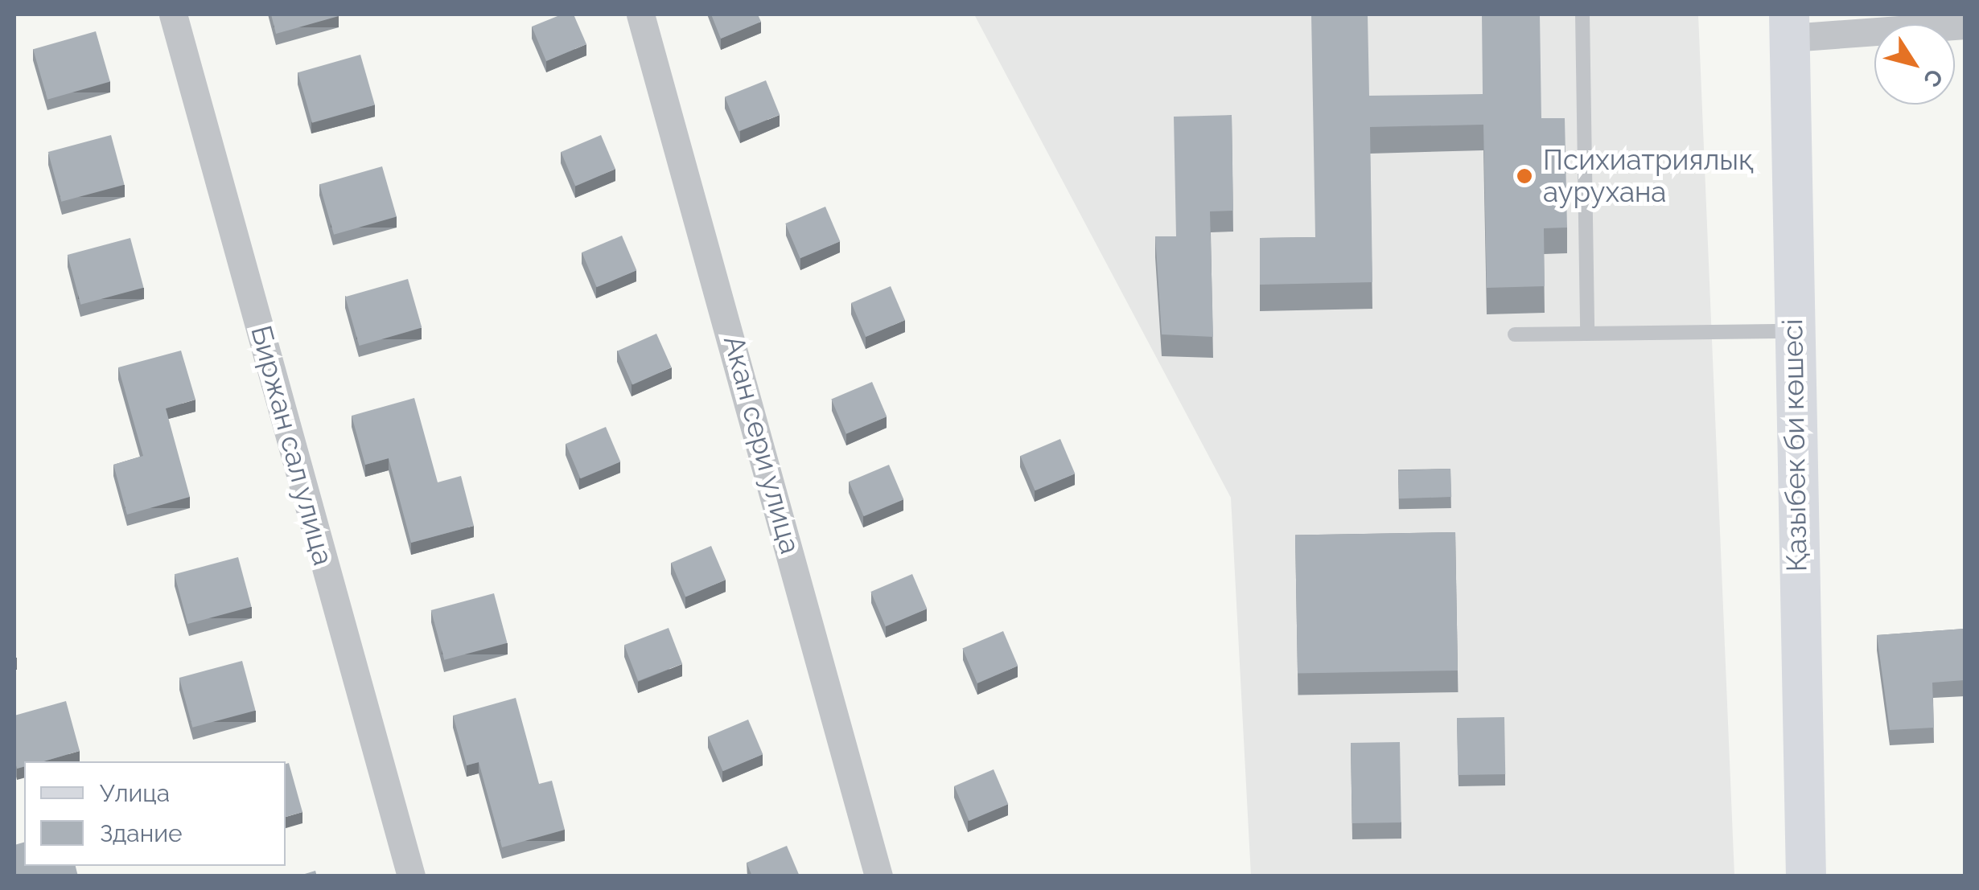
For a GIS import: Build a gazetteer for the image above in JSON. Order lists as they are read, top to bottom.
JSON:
{
  "streets": {
    "main road": ["Қазыбек би көшесі"],
    "street": ["Акан сери улица", "Биржан сал улица"]
  },
  "places": ["Психиатриялық аурухана"],
  "legend": ["Улица", "Здание"],
  "north": "bottom right"
}
